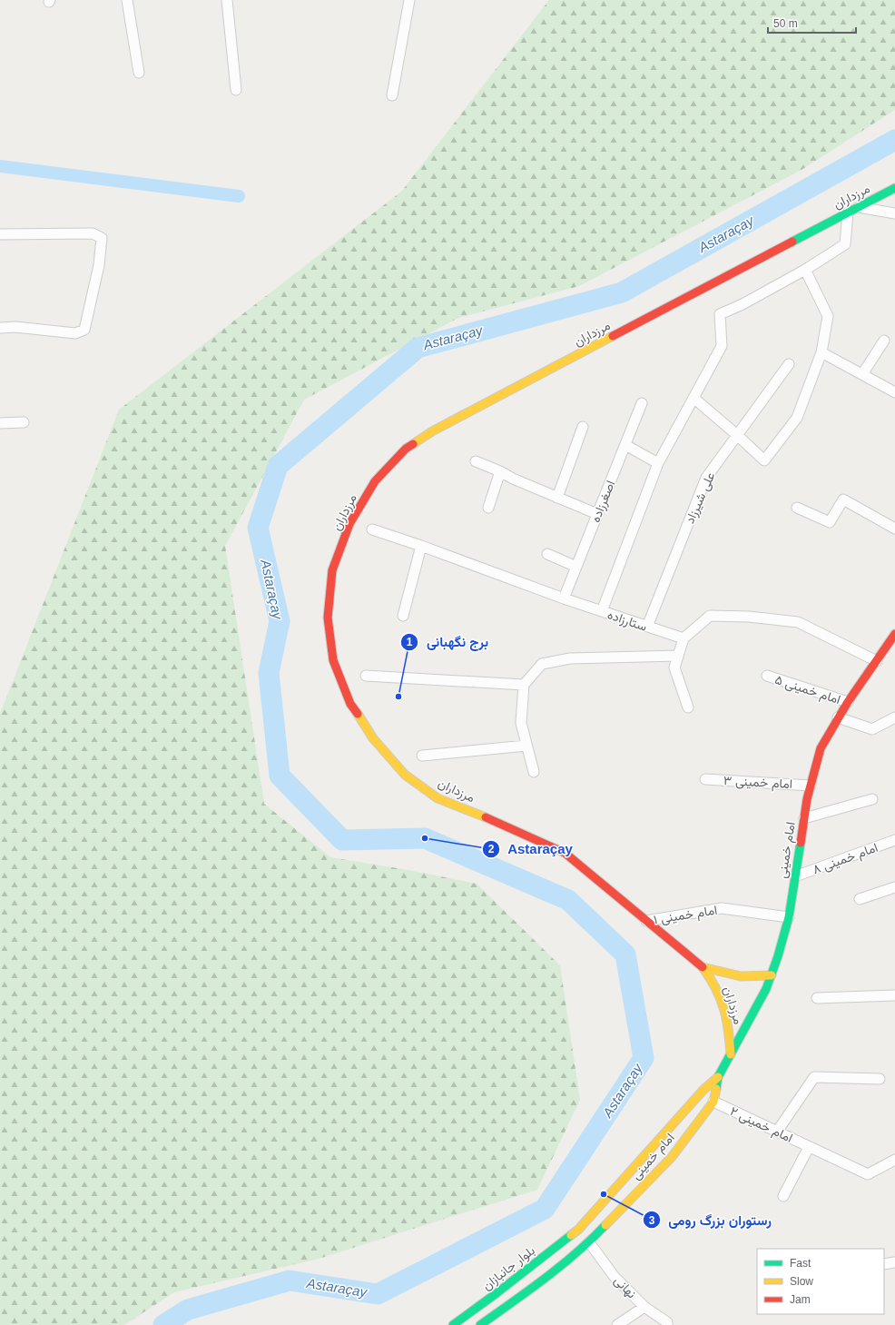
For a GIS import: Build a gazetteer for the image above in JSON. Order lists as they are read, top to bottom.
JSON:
{
  "streets": {
    "street": [
      "مرزداران",
      "علی شیرزاد",
      "اصغرزاده",
      "ستارزاده",
      "امام خمینی ۵",
      "امام خمینی ۳",
      "امام خمینی",
      "امام خمینی ۸",
      "امام خمینی ۱",
      "امام خمینی ۲",
      "بلوار جانبازان",
      "نهانی"
    ]
  },
  "crossings": [
    ["مرزداران", "امام خمینی"],
    ["مرزداران", "امام خمینی ۱"],
    ["علی شیرزاد", "ستارزاده"],
    ["اصغرزاده", "ستارزاده"],
    ["امام خمینی ۵", "امام خمینی"],
    ["امام خمینی ۳", "امام خمینی"],
    ["امام خمینی", "امام خمینی ۸"],
    ["امام خمینی", "امام خمینی ۱"],
    ["امام خمینی", "امام خمینی ۲"],
    ["امام خمینی", "بلوار جانبازان"],
    ["امام خمینی", "نهانی"]
  ],
  "water": ["Astaraçay"],
  "places": ["برج نگهبانی", "Astaraçay", "رستوران بزرگ رومی"],
  "legend": ["Fast", "Slow", "Jam"],
  "scale_bar": "50 m"
}
